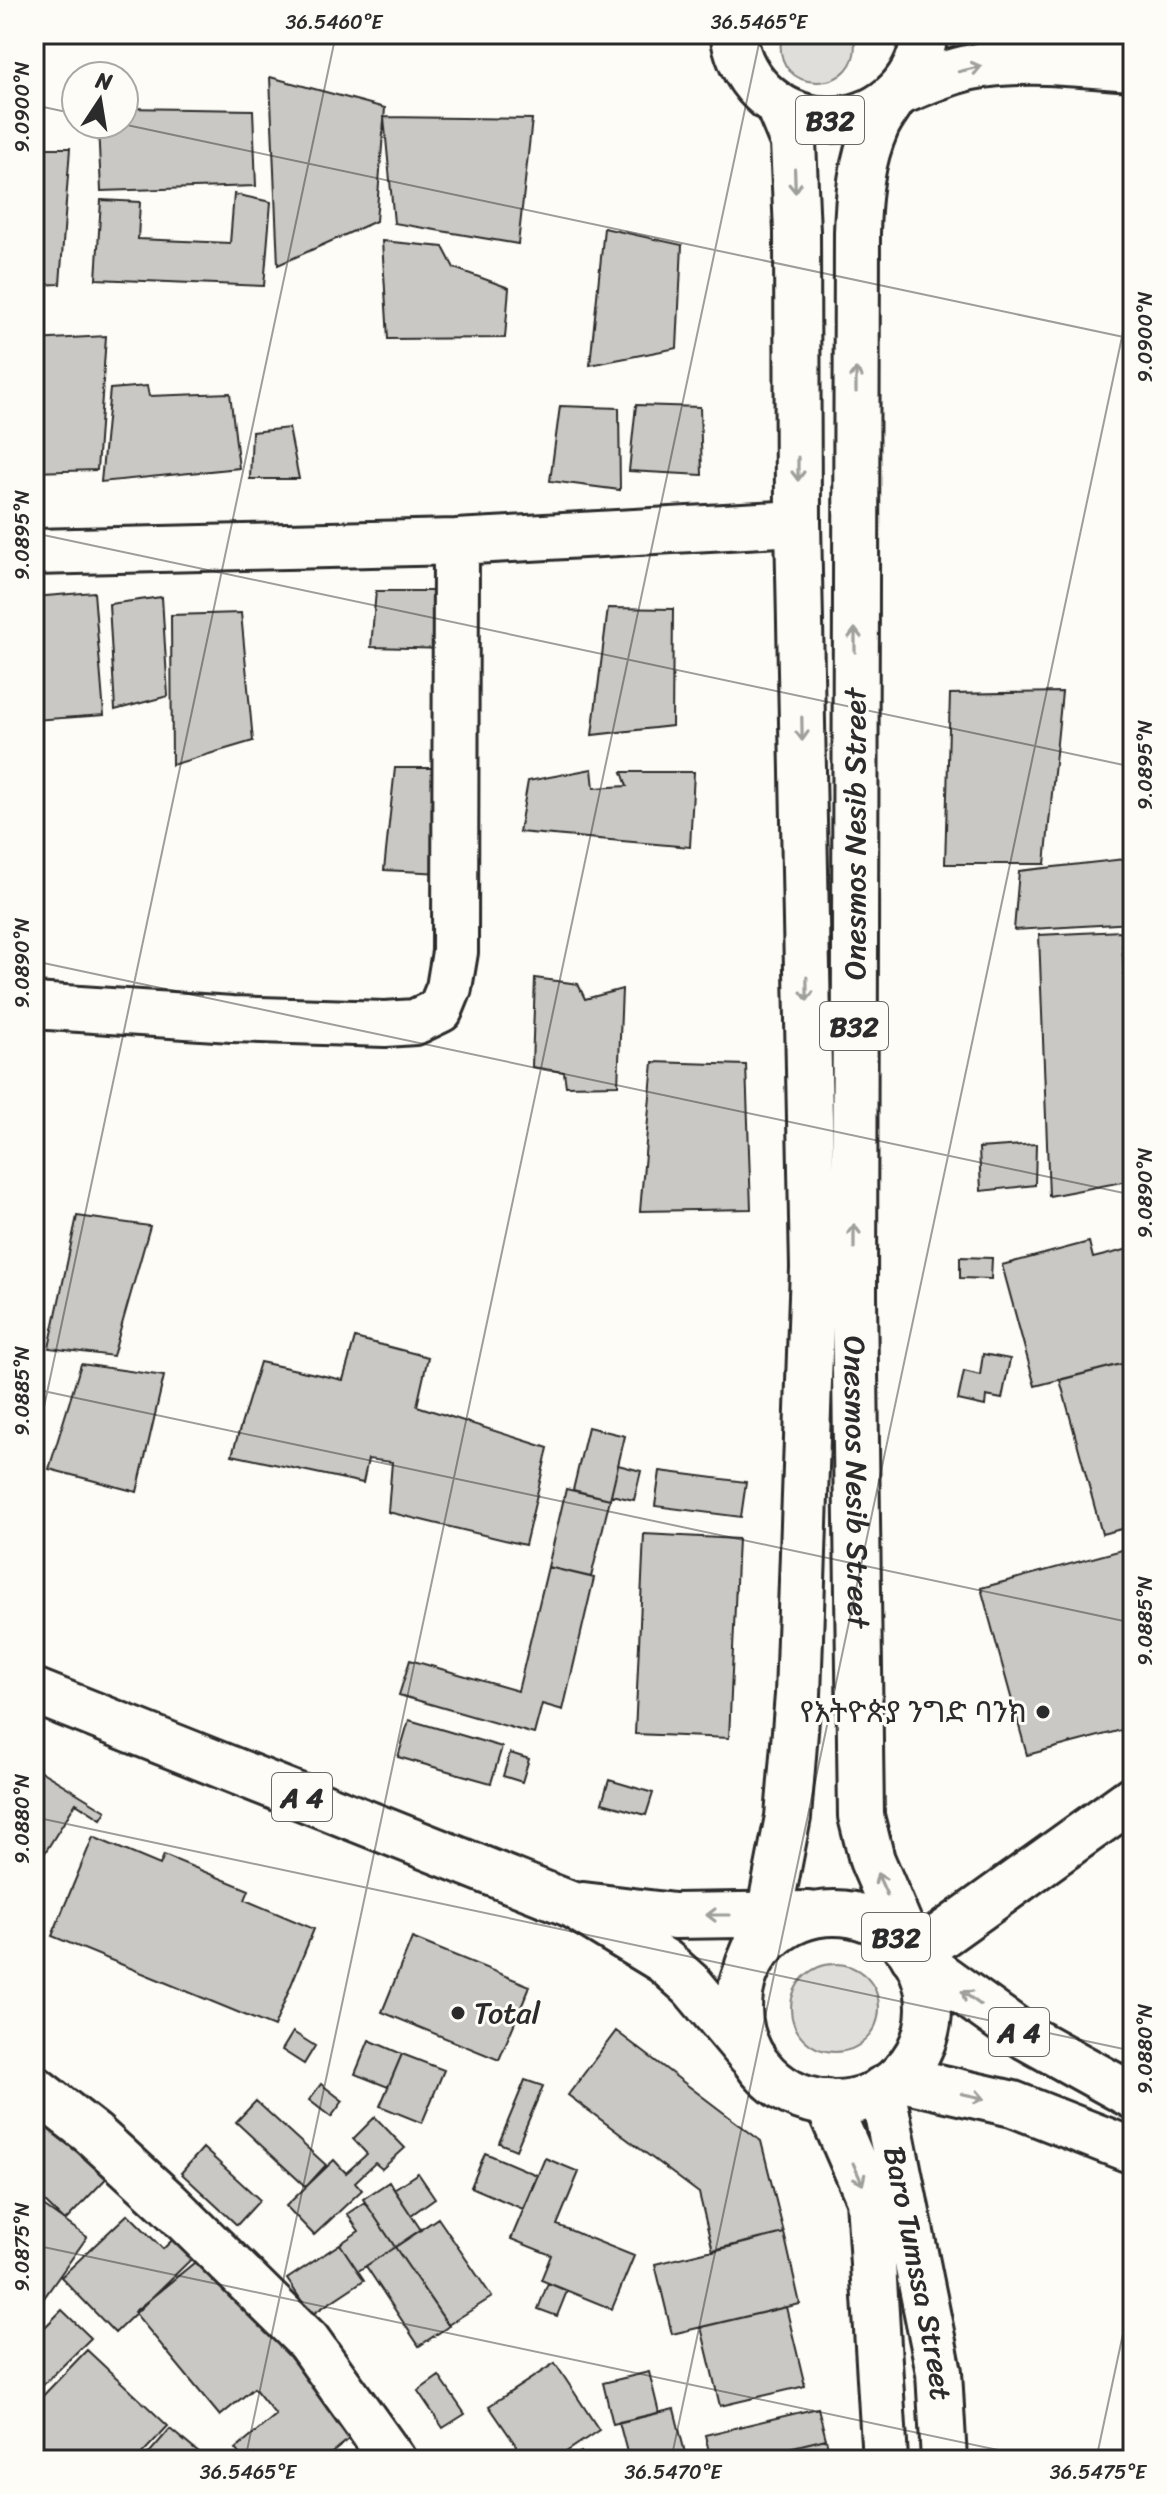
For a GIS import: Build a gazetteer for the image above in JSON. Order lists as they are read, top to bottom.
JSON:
{
  "streets": {
    "main road": [
      "B32",
      "Onesmos Nesib Street",
      "A 4",
      "Baro Tumssa Street"
    ]
  },
  "crossings": [
    ["B32", "Onesmos Nesib Street"],
    ["B32", "A 4"],
    ["B32", "Baro Tumssa Street"],
    ["Onesmos Nesib Street", "A 4"],
    ["Onesmos Nesib Street", "Baro Tumssa Street"],
    ["A 4", "Baro Tumssa Street"]
  ],
  "places": ["የእትዮጵያ ንግድ ባንክ", "Total"],
  "north": "top",
  "coordinates": [
    "36.5460°E",
    "36.5465°E",
    "9.0900°N",
    "9.0895°N",
    "9.0890°N",
    "9.0885°N",
    "9.0880°N",
    "9.0875°N",
    "36.5470°E",
    "36.5475°E"
  ]
}
